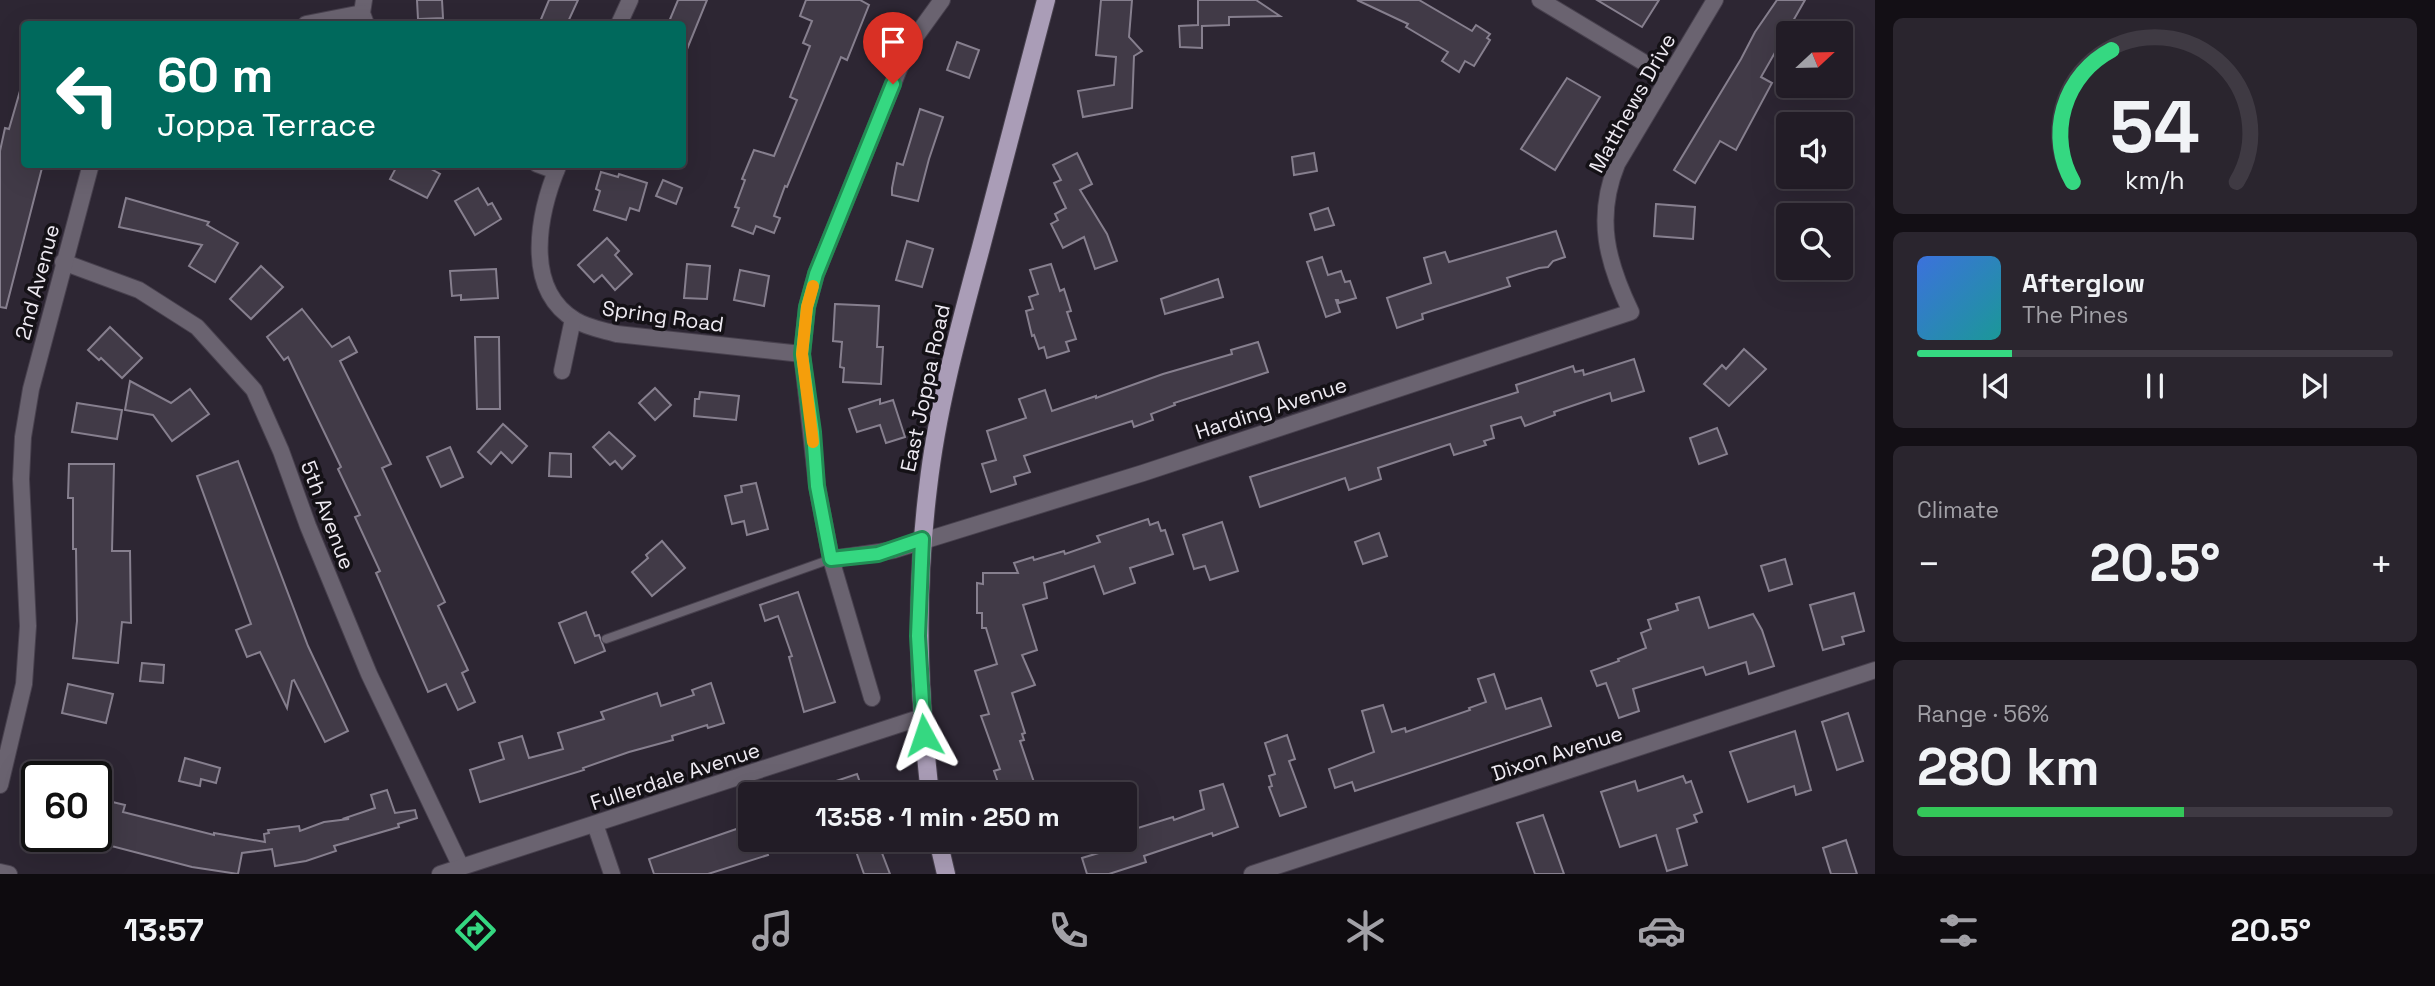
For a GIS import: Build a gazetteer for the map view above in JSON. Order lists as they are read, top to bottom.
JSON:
{
  "streets": {
    "main road": ["East Joppa Road"],
    "street": [
      "Matthews Drive",
      "2nd Avenue",
      "Spring Road",
      "Harding Avenue",
      "5th Avenue",
      "Dixon Avenue",
      "Fullerdale Avenue"
    ]
  },
  "crossings": [
    ["Matthews Drive", "Harding Avenue"],
    ["2nd Avenue", "5th Avenue"],
    ["East Joppa Road", "Harding Avenue"],
    ["East Joppa Road", "Fullerdale Avenue"],
    ["5th Avenue", "Fullerdale Avenue"]
  ],
  "north": "right",
  "page": {
    "turn": ["60 m", "Joppa Terrace"],
    "song": ["Afterglow", "The Pines"],
    "tile": [
      "Climate",
      ["Range · 56%", "280 km"]
    ],
    "heat": ["−", "20.5°", "+"],
    "limit": "60",
    "trip": "13:58 · 1 min · 250 m",
    "tabs": ["13:57", "20.5°"],
    "gauge": ["54", "km/h"]
  }
}
